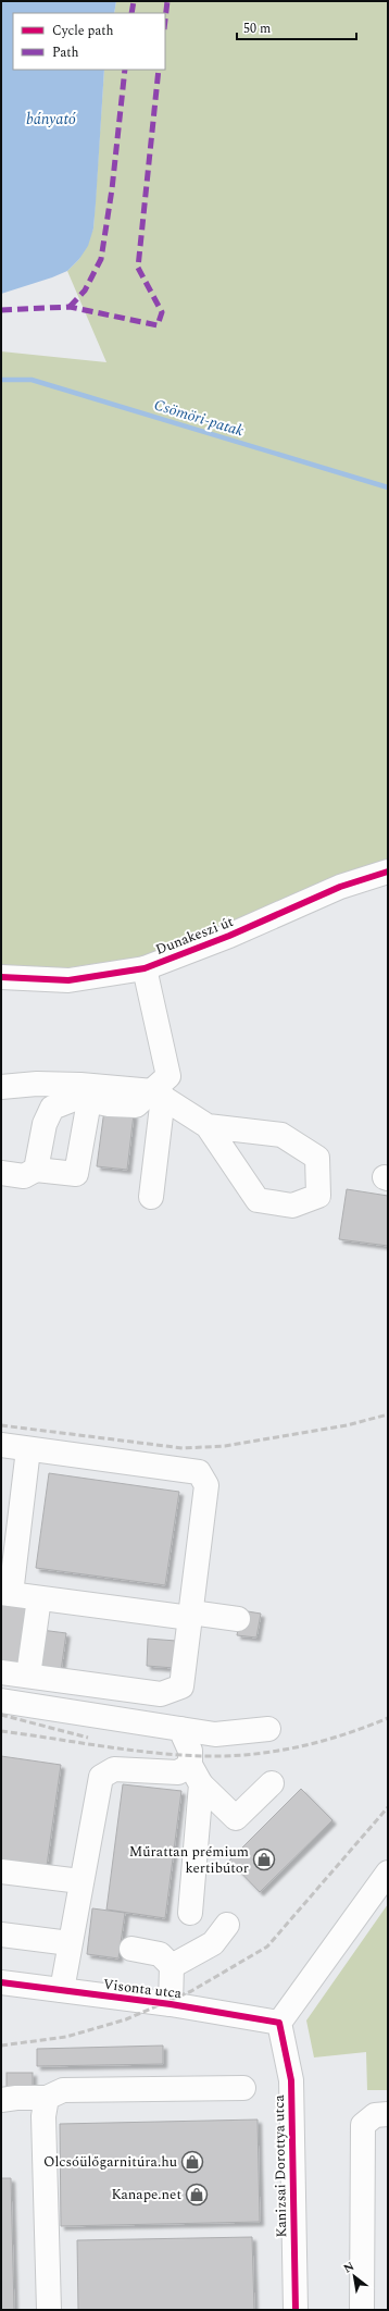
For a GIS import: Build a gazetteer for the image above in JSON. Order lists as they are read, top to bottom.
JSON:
{
  "streets": {
    "street": ["Dunakeszi út", "Visonta utca", "Kanizsai Dorottya utca"]
  },
  "crossings": [
    ["Visonta utca", "Kanizsai Dorottya utca"]
  ],
  "water": ["bányató", "Csömöri-patak"],
  "places": {
    "shop": ["Műrattan prémium kertibútor", "Olcsóülőgarnitúra.hu", "Kanape.net"]
  },
  "legend": ["Cycle path", "Path"],
  "scale_bar": "50 m",
  "north": "top left"
}
